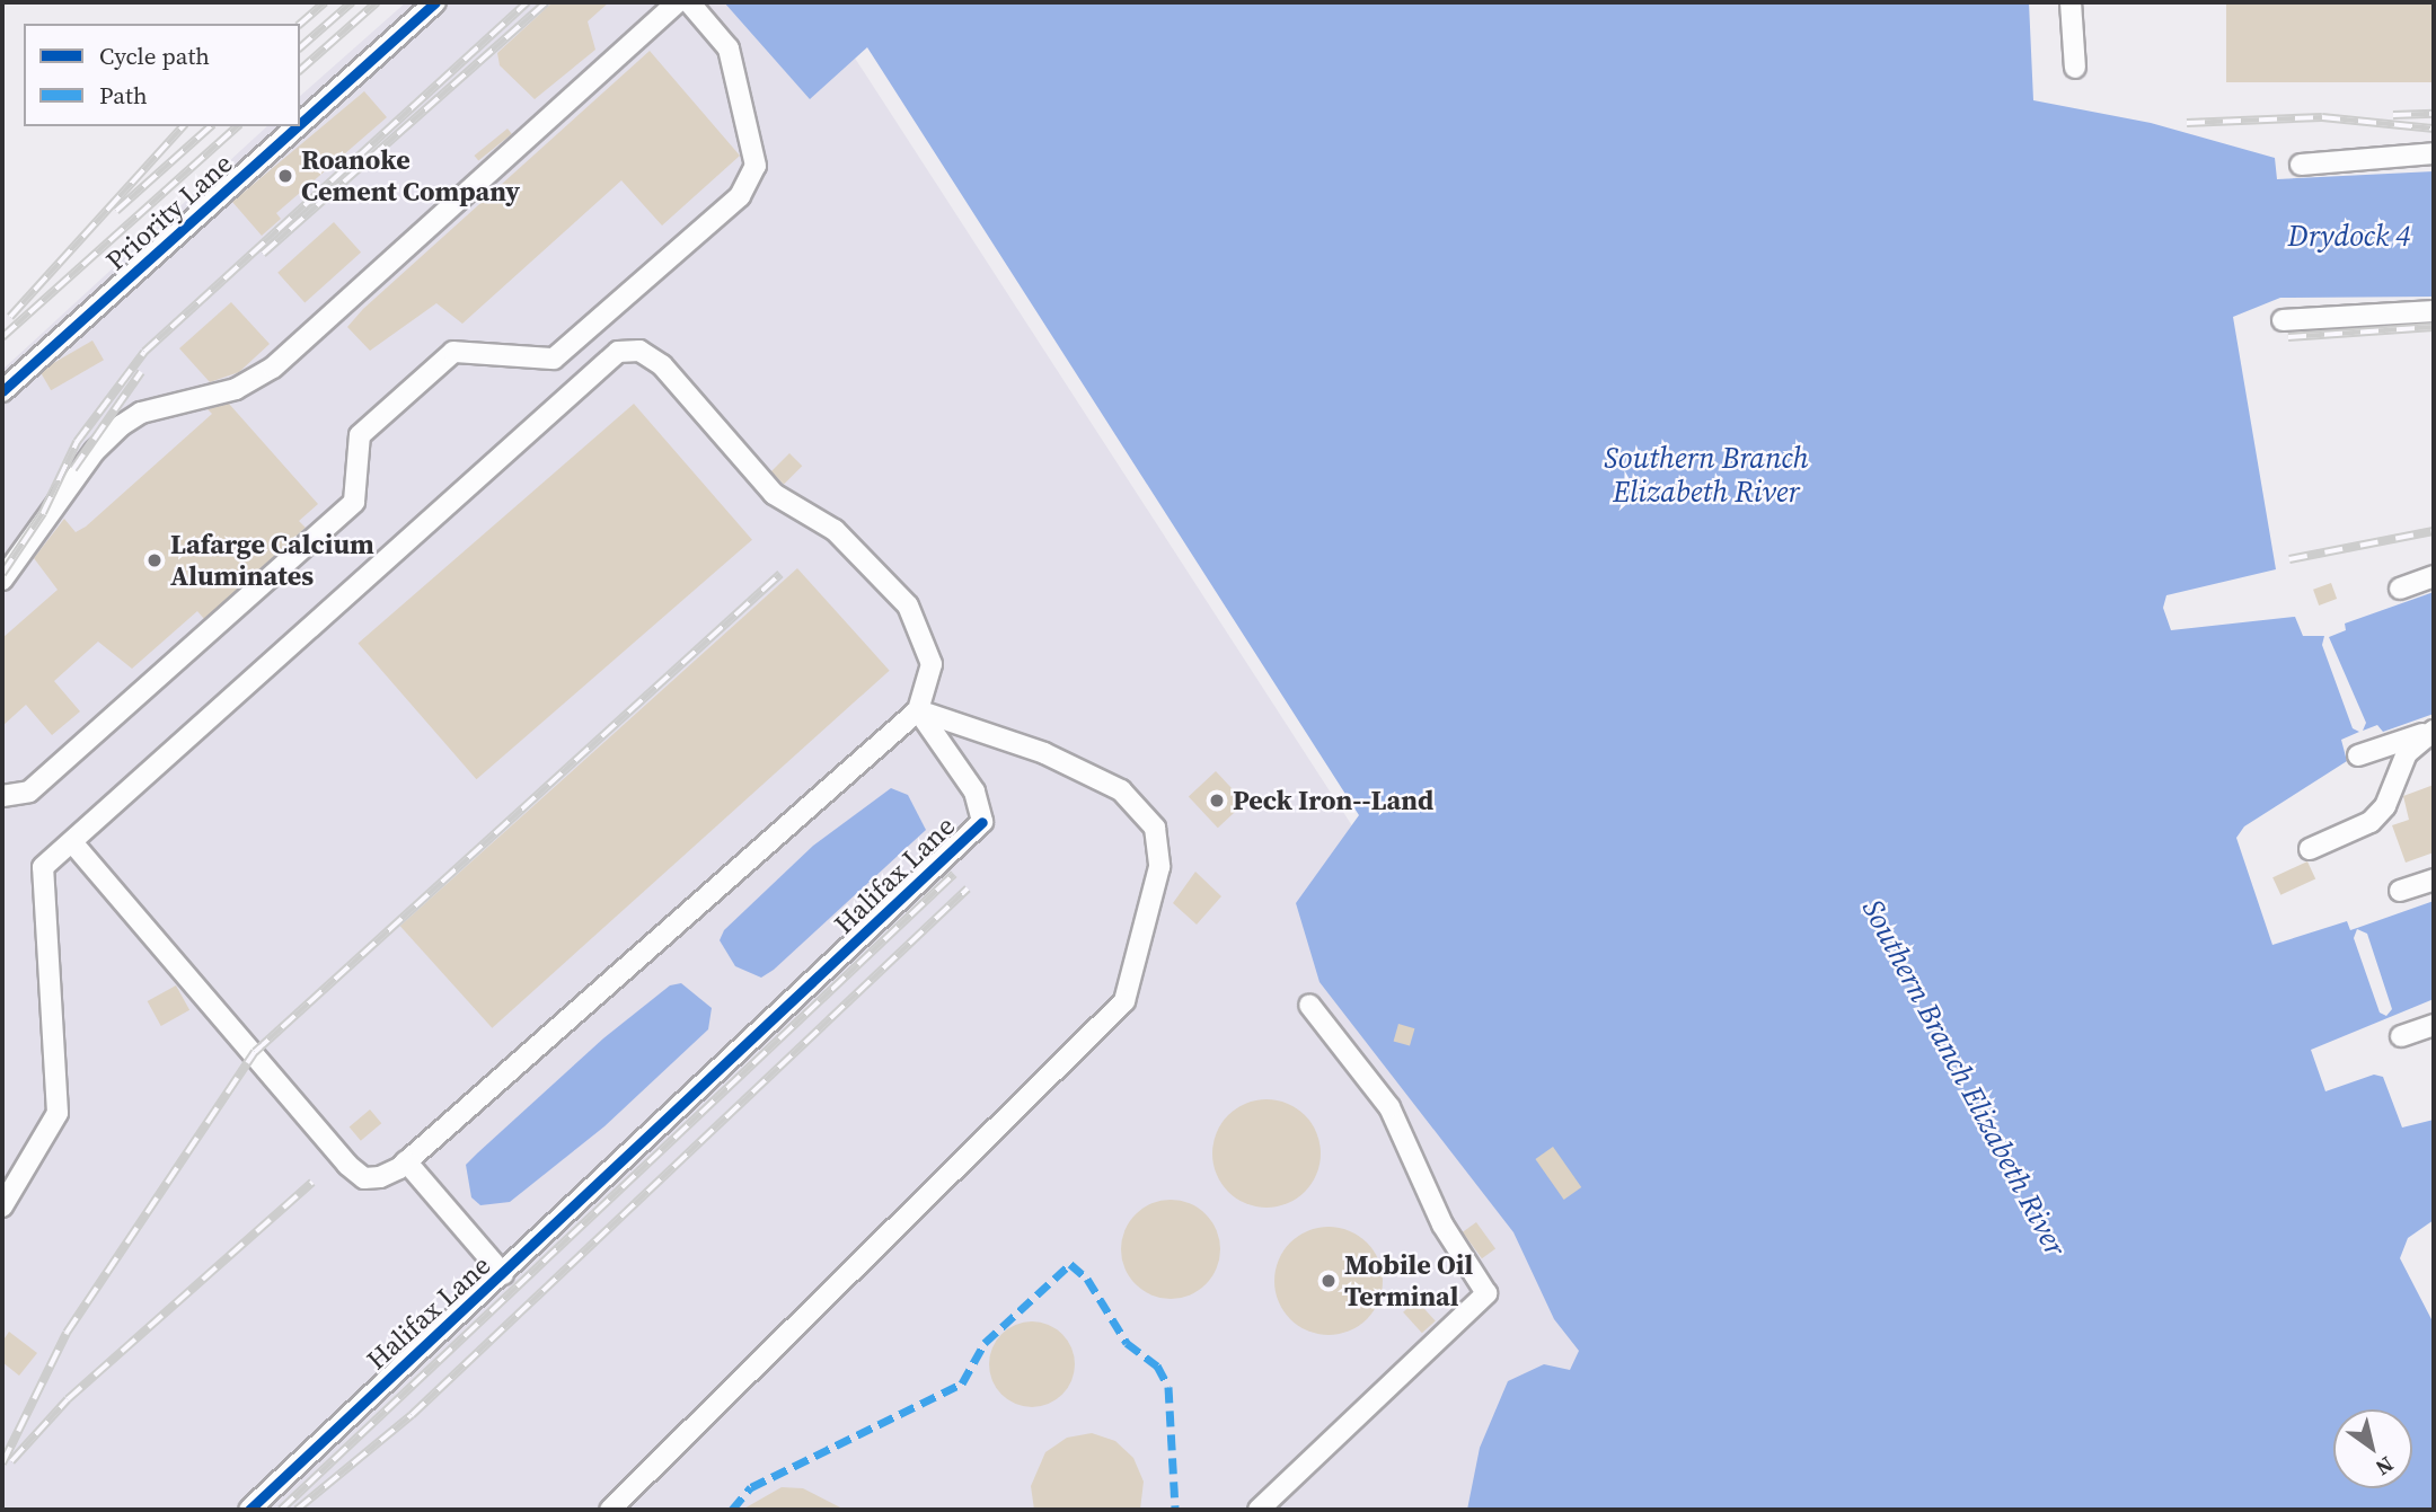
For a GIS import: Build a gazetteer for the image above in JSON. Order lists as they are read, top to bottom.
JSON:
{
  "streets": {
    "street": ["Priority Lane", "Halifax Lane"]
  },
  "water": ["Drydock 4", "Southern Branch Elizabeth River"],
  "places": [
    "Roanoke Cement Company",
    "Lafarge Calcium Aluminates",
    "Peck Iron--Land",
    "Mobile Oil Terminal"
  ],
  "legend": ["Cycle path", "Path"],
  "north": "bottom right"
}
